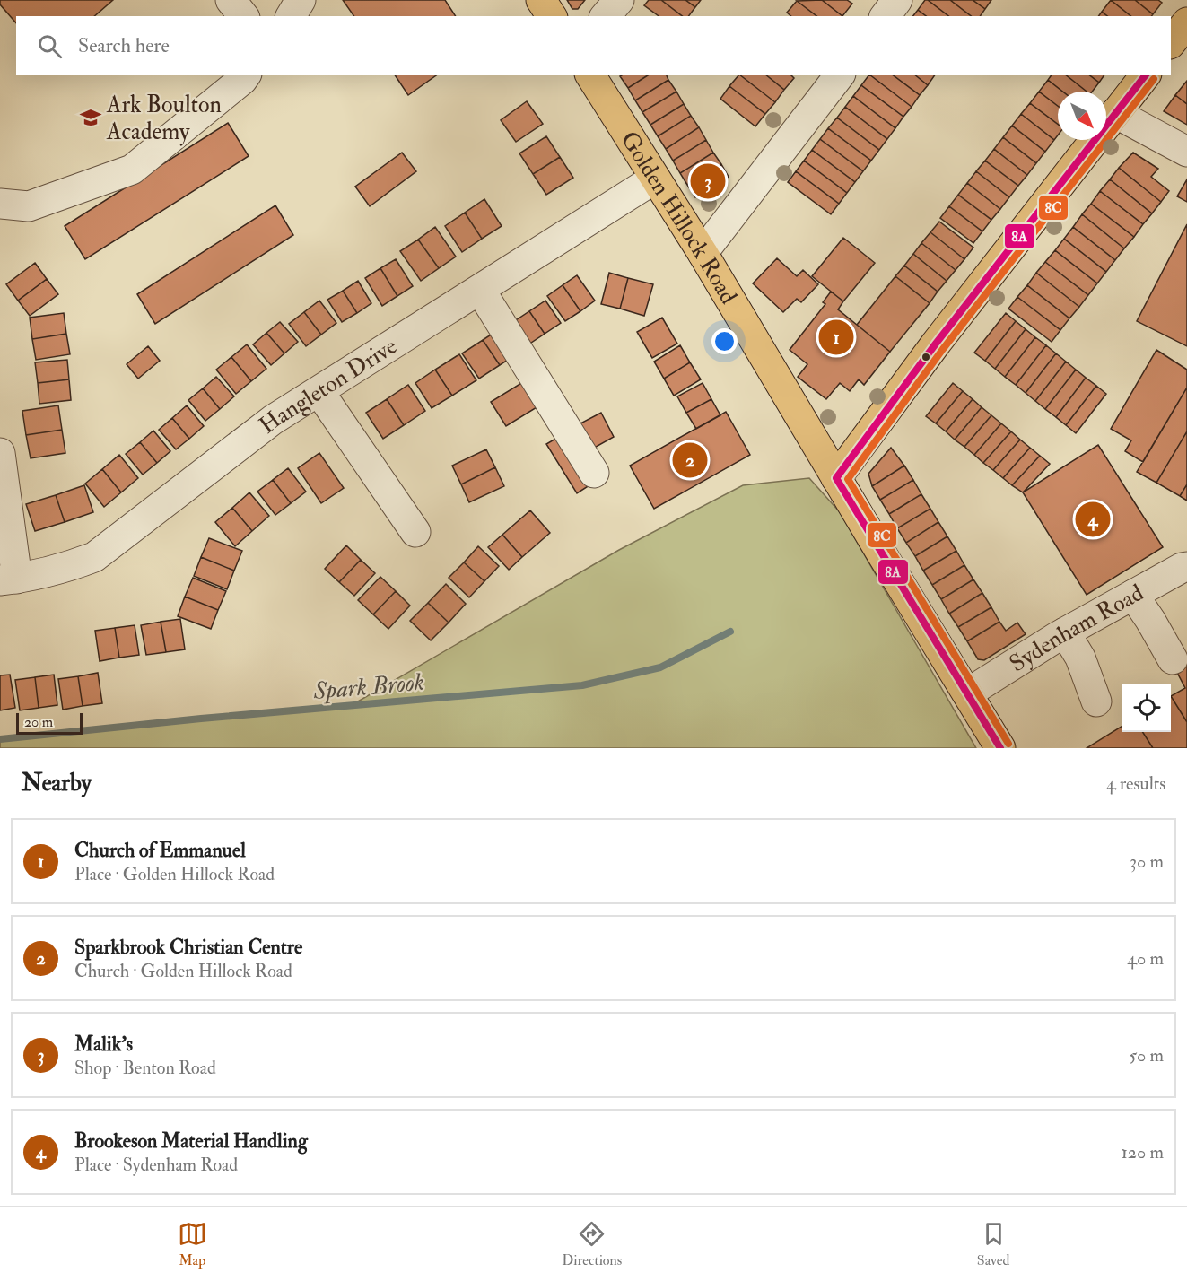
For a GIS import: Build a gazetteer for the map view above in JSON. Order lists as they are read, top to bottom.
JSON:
{
  "streets": {
    "main road": ["Golden Hillock Road"],
    "street": ["Hangleton Drive", "Sydenham Road"]
  },
  "crossings": [
    ["Golden Hillock Road", "Hangleton Drive"],
    ["Golden Hillock Road", "Sydenham Road"]
  ],
  "water": ["Spark Brook"],
  "places": {
    "school or university": ["Ark Boulton Academy"]
  },
  "lines": ["transit line 8A", "transit line 8C"],
  "scale_bar": "20 m",
  "north": "bottom right",
  "page": {
    "search": "Search here",
    "pins": [
      "3",
      "1",
      "2",
      "4"
    ],
    "scale": "20 m",
    "heading": ["Nearby", "4 results"],
    "list": [
      {
        "mark": "1",
        "name": "Church of Emmanuel",
        "note": "Place · Golden Hillock Road",
        "value": "30 m"
      },
      {
        "mark": "2",
        "name": "Sparkbrook Christian Centre",
        "note": "Church · Golden Hillock Road",
        "value": "40 m"
      },
      {
        "mark": "3",
        "name": "Malik's",
        "note": "Shop · Benton Road",
        "value": "50 m"
      },
      {
        "mark": "4",
        "name": "Brookeson Material Handling",
        "note": "Place · Sydenham Road",
        "value": "120 m"
      }
    ],
    "nav": ["Map", "Directions", "Saved"]
  }
}
